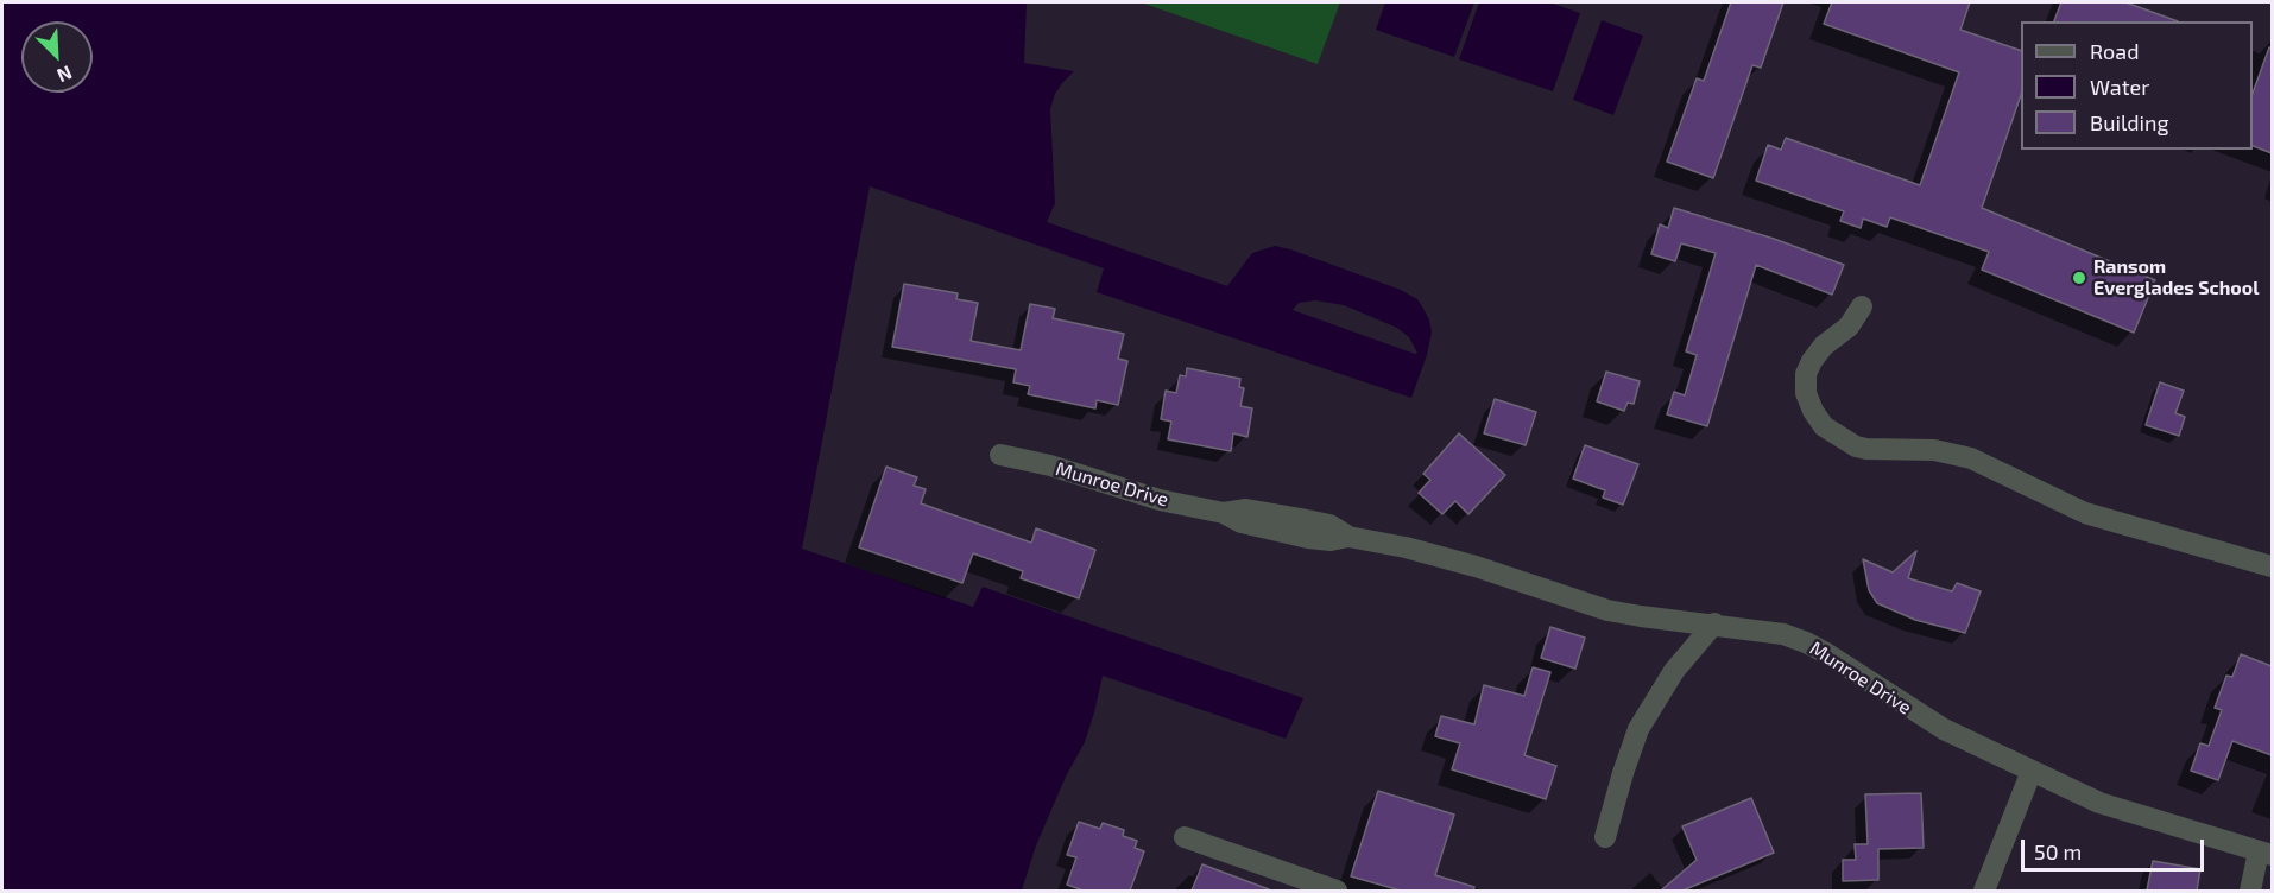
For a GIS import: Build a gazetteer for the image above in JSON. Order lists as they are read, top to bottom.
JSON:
{
  "streets": {
    "street": ["Munroe Drive"]
  },
  "places": ["Ransom Everglades School"],
  "legend": ["Road", "Water", "Building"],
  "scale_bar": "50 m",
  "north": "bottom right"
}
